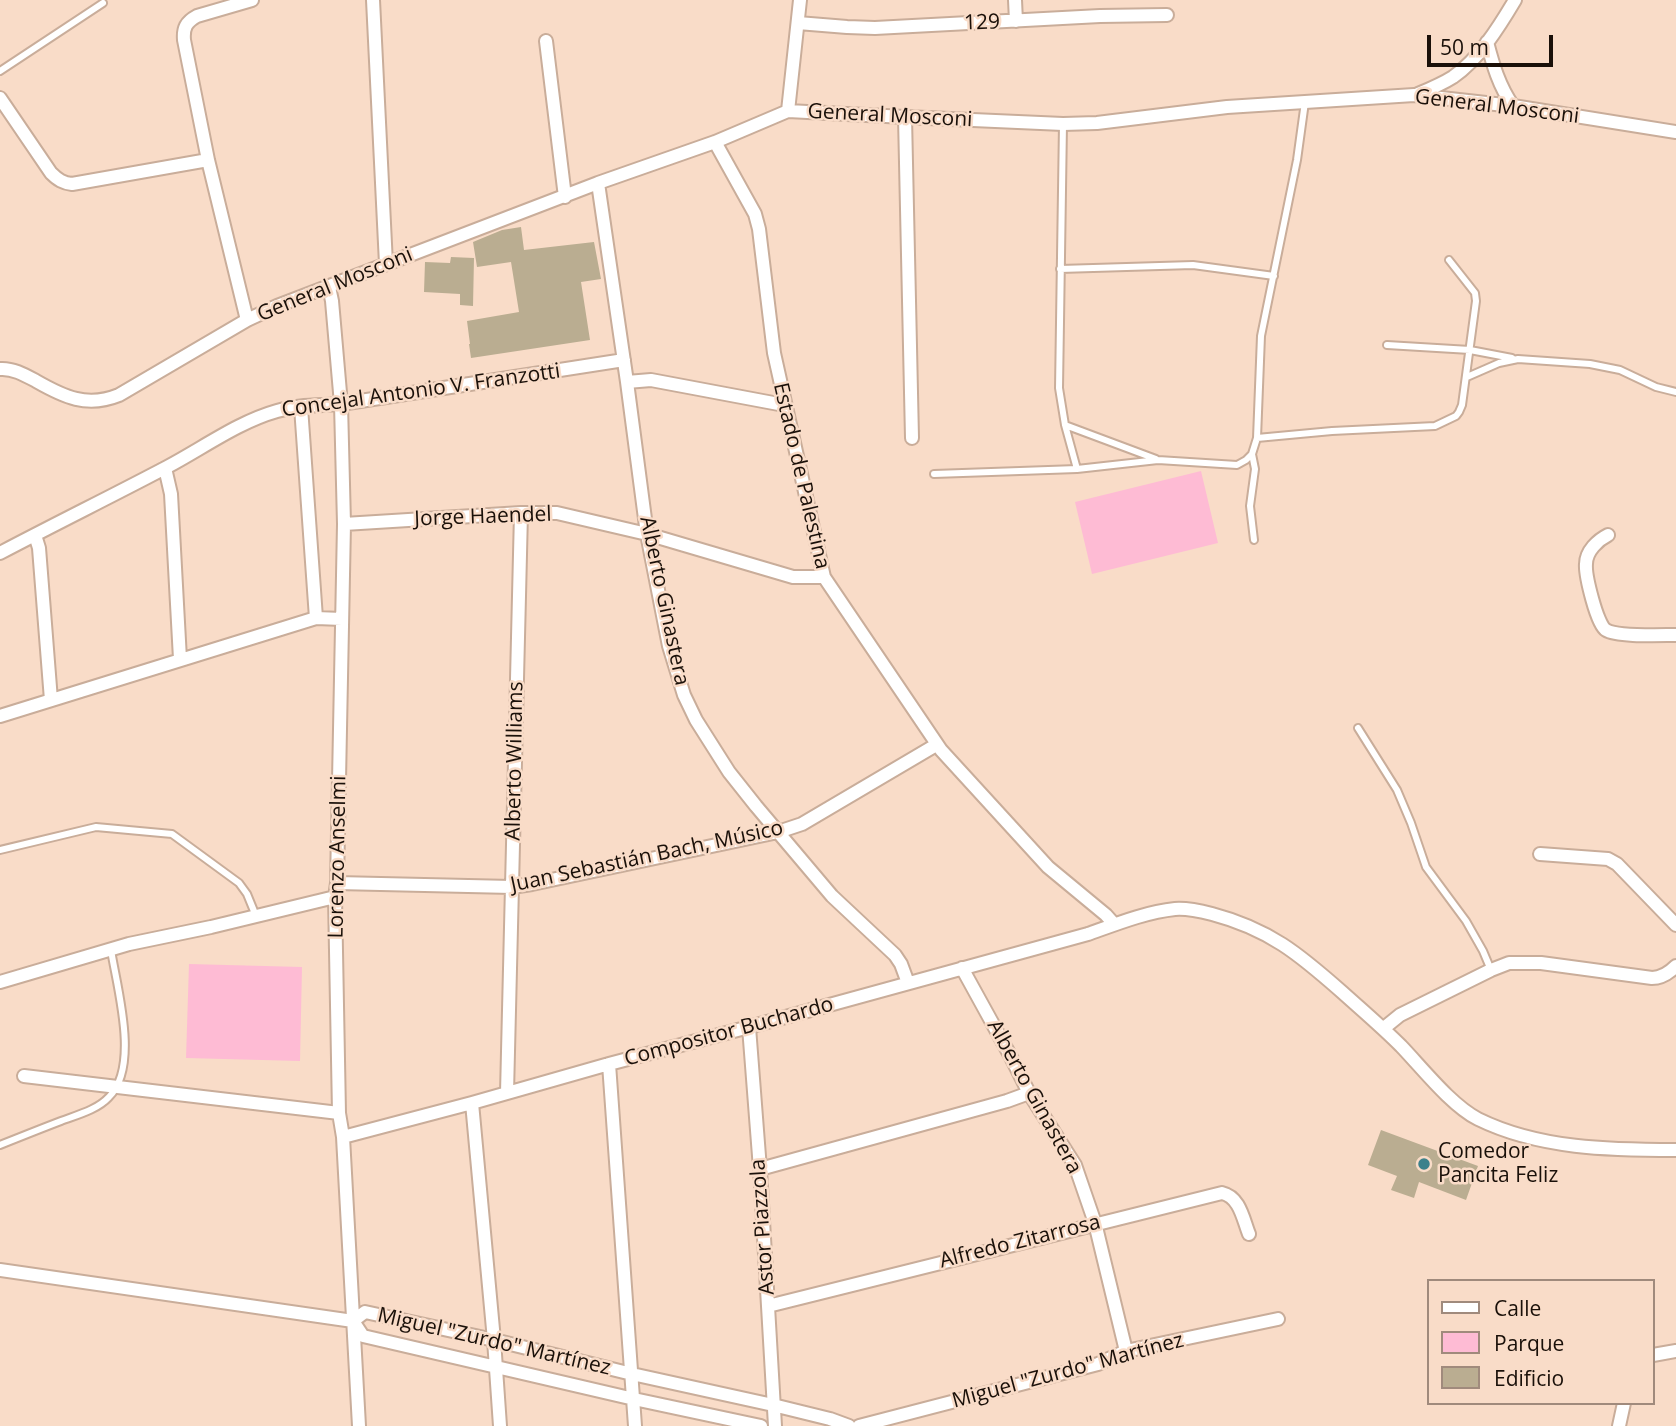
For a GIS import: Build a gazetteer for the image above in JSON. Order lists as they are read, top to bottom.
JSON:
{
  "streets": {
    "street": [
      "129",
      "General Mosconi",
      "Concejal Antonio V. Franzotti",
      "Estado de Palestina",
      "Jorge Haendel",
      "Alberto Ginastera",
      "Alberto Williams",
      "Lorenzo Anselmi",
      "Juan Sebastián Bach, Músico",
      "Compositor Buchardo",
      "Astor Piazzola",
      "Alfredo Zitarrosa",
      "Miguel \"Zurdo\" Martínez"
    ]
  },
  "crossings": [
    ["General Mosconi", "Estado de Palestina"],
    ["General Mosconi", "Alberto Ginastera"],
    ["General Mosconi", "Lorenzo Anselmi"],
    ["Concejal Antonio V. Franzotti", "Alberto Ginastera"],
    ["Concejal Antonio V. Franzotti", "Lorenzo Anselmi"],
    ["Estado de Palestina", "Jorge Haendel"],
    ["Estado de Palestina", "Juan Sebastián Bach, Músico"],
    ["Estado de Palestina", "Compositor Buchardo"],
    ["Jorge Haendel", "Alberto Ginastera"],
    ["Jorge Haendel", "Alberto Williams"],
    ["Jorge Haendel", "Lorenzo Anselmi"],
    ["Alberto Ginastera", "Juan Sebastián Bach, Músico"],
    ["Alberto Ginastera", "Compositor Buchardo"],
    ["Alberto Ginastera", "Alfredo Zitarrosa"],
    ["Alberto Ginastera", "Miguel \"Zurdo\" Martínez"],
    ["Alberto Williams", "Juan Sebastián Bach, Músico"],
    ["Alberto Williams", "Compositor Buchardo"],
    ["Lorenzo Anselmi", "Juan Sebastián Bach, Músico"],
    ["Lorenzo Anselmi", "Compositor Buchardo"],
    ["Lorenzo Anselmi", "Miguel \"Zurdo\" Martínez"],
    ["Compositor Buchardo", "Astor Piazzola"],
    ["Astor Piazzola", "Alfredo Zitarrosa"],
    ["Astor Piazzola", "Miguel \"Zurdo\" Martínez"]
  ],
  "places": ["Comedor Pancita Feliz"],
  "legend": ["Calle", "Parque", "Edificio"],
  "scale_bar": "50 m"
}
